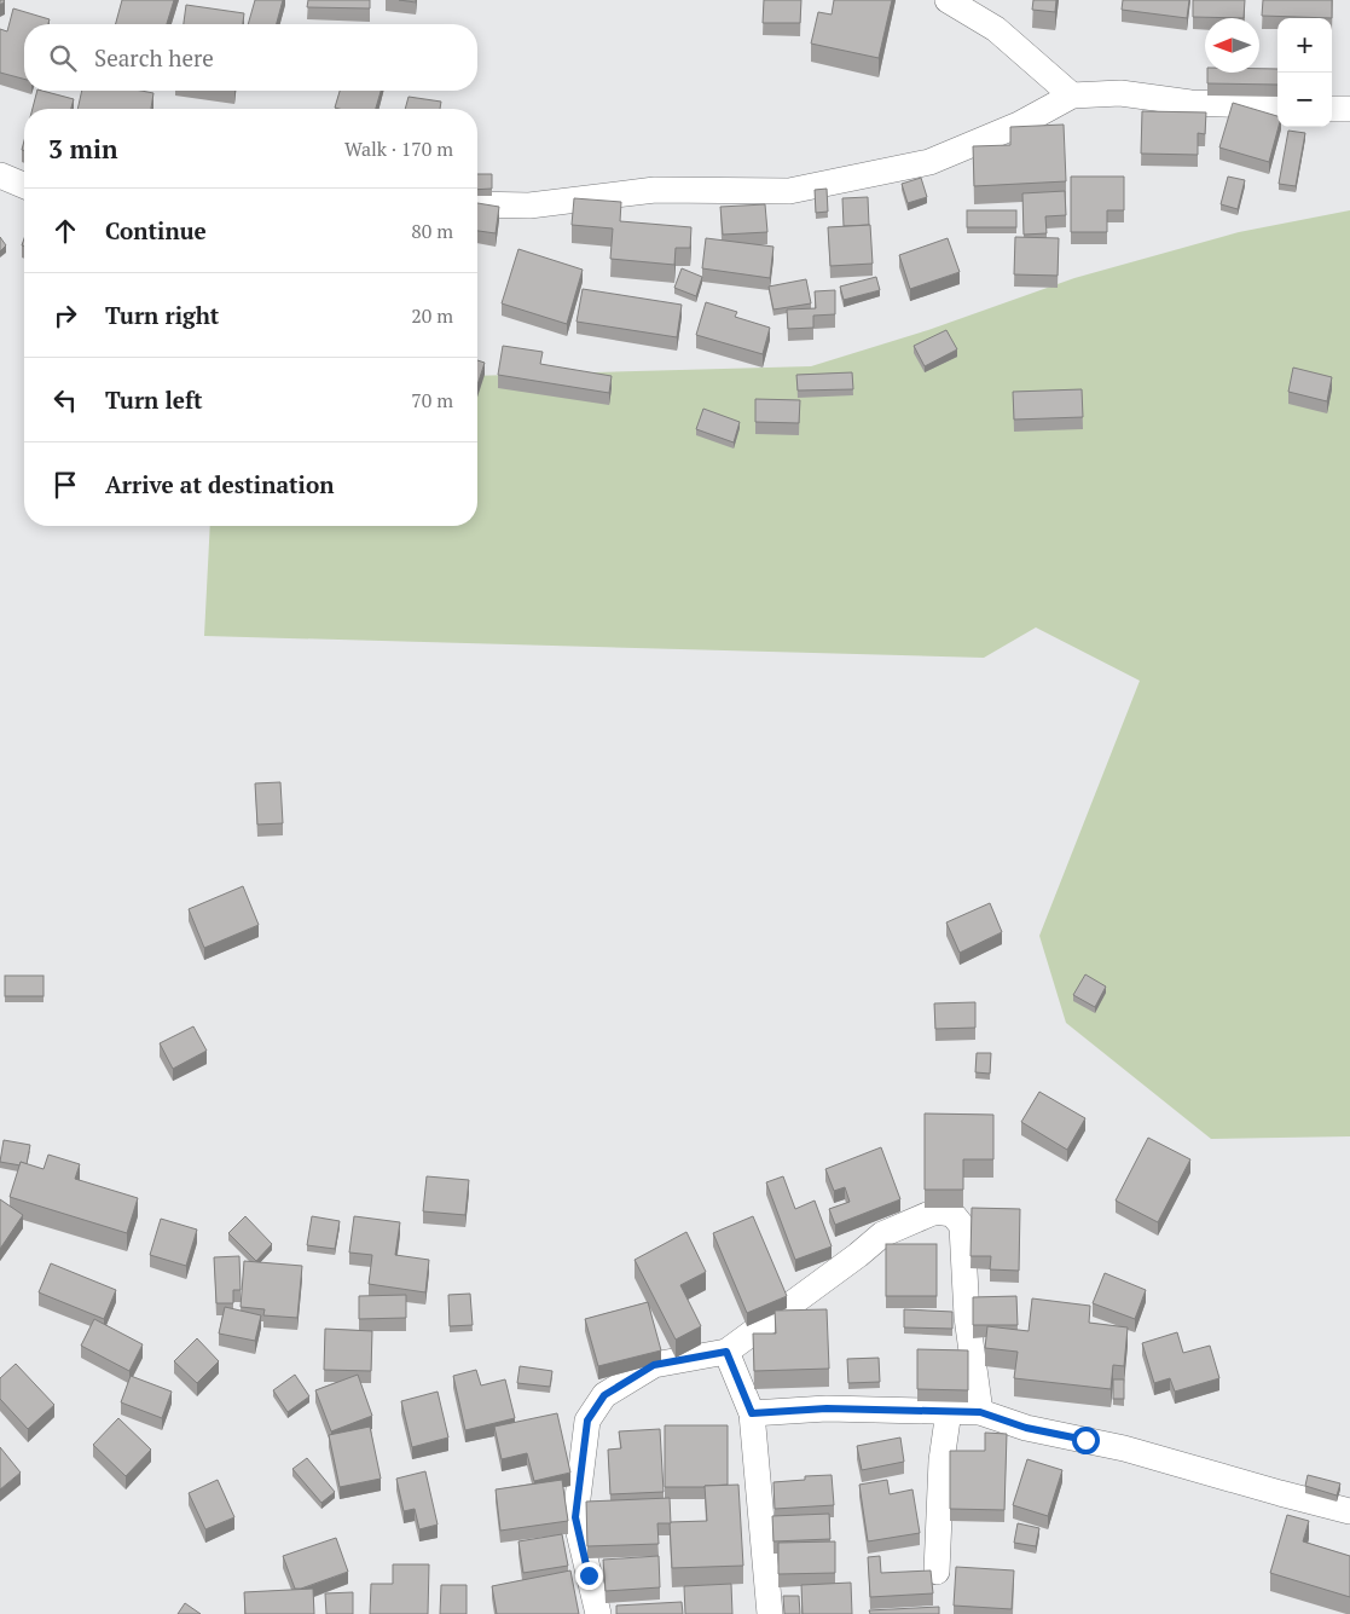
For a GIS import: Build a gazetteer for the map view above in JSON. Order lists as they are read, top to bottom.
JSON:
{
  "north": "left",
  "page": {
    "map_buttons": ["+", "−"],
    "search": "Search here",
    "heading": ["3 min", "Walk · 170 m"],
    "list": [
      ["Continue", "80 m"],
      ["Turn right", "20 m"],
      ["Turn left", "70 m"],
      "Arrive at destination"
    ]
  }
}
